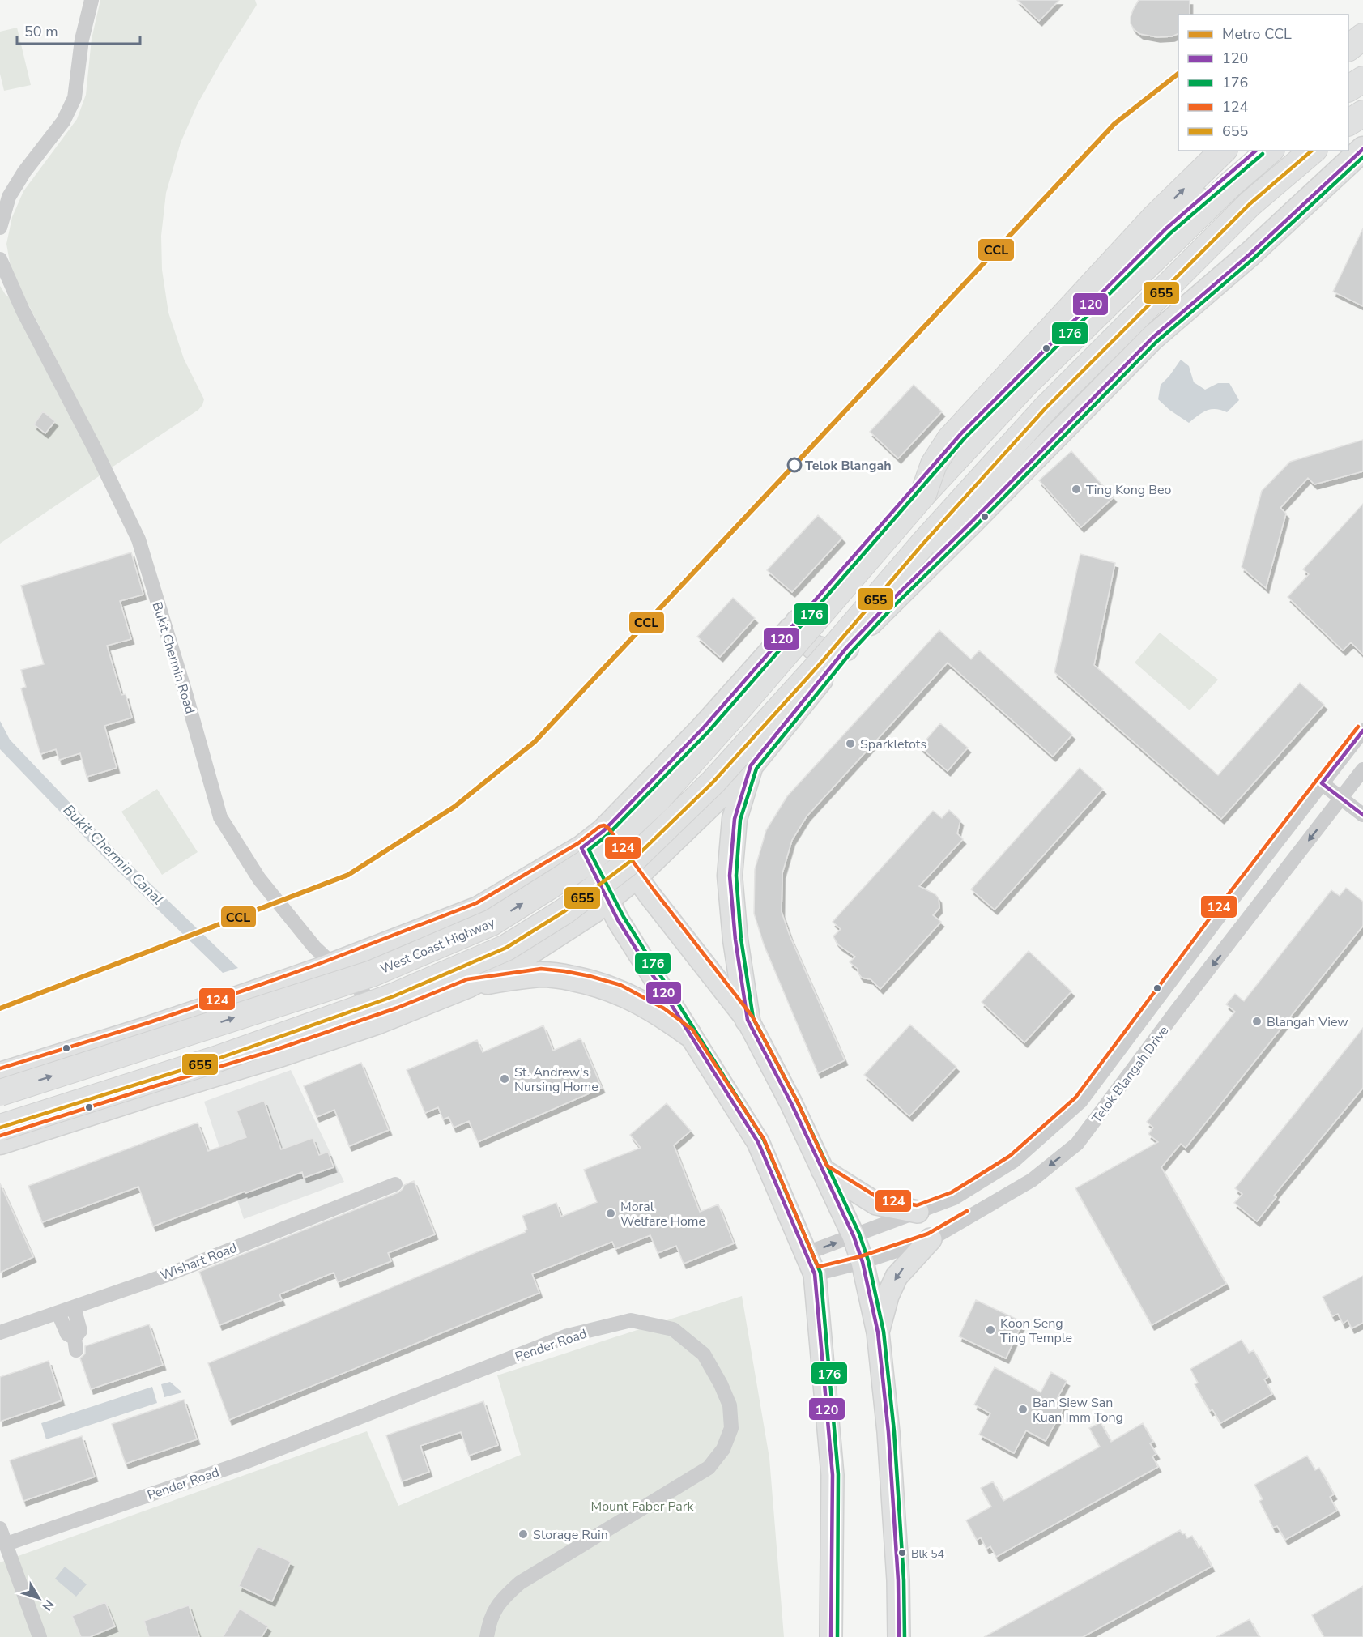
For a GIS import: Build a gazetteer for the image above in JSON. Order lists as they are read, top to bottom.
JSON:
{
  "streets": {
    "highway": ["West Coast Highway"],
    "street": [
      "Bukit Chermin Road",
      "Telok Blangah Drive",
      "Wishart Road",
      "Pender Road"
    ]
  },
  "water": ["Bukit Chermin Canal"],
  "parks": ["Mount Faber Park"],
  "places": [
    "Telok Blangah",
    "Ting Kong Beo",
    "Sparkletots",
    "Blangah View",
    "St. Andrew's Nursing Home",
    "Moral Welfare Home",
    "Koon Seng Ting Temple",
    "Ban Siew San Kuan Imm Tong",
    "Storage Ruin",
    "Blk 54"
  ],
  "lines": [
    "metro line CCL",
    "transit line 120",
    "transit line 655",
    "transit line 176",
    "transit line 124"
  ],
  "legend": [
    "Metro CCL",
    "120",
    "176",
    "124",
    "655"
  ],
  "scale_bar": "50 m",
  "north": "bottom right"
}
